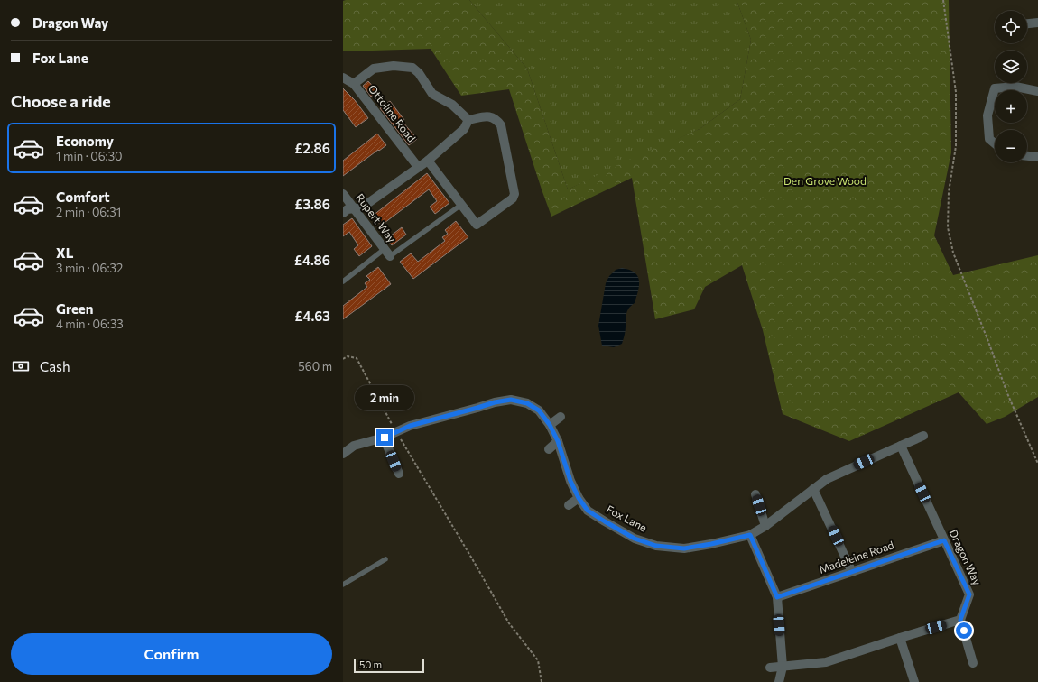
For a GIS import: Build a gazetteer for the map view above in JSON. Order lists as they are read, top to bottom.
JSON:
{
  "streets": {
    "street": [
      "Ottoline Road",
      "Rupert Way",
      "Fox Lane",
      "Madeleine Road",
      "Dragon Way"
    ]
  },
  "crossings": [
    ["Fox Lane", "Dragon Way"],
    ["Madeleine Road", "Dragon Way"]
  ],
  "parks": ["Den Grove Wood"],
  "scale_bar": "50 m",
  "page": {
    "banner": ["Dragon Way", "Fox Lane"],
    "map_buttons": ["+", "−"],
    "heading": "Choose a ride",
    "list": [
      {
        "name": "Economy",
        "note": "1 min · 06:30",
        "value": "£2.86"
      },
      {
        "name": "Comfort",
        "note": "2 min · 06:31",
        "value": "£3.86"
      },
      {
        "name": "XL",
        "note": "3 min · 06:32",
        "value": "£4.86"
      },
      {
        "name": "Green",
        "note": "4 min · 06:33",
        "value": "£4.63"
      }
    ],
    "pay": ["Cash", "560 m"],
    "bubble": "2 min",
    "buttons": "Confirm",
    "scale": "50 m"
  }
}
